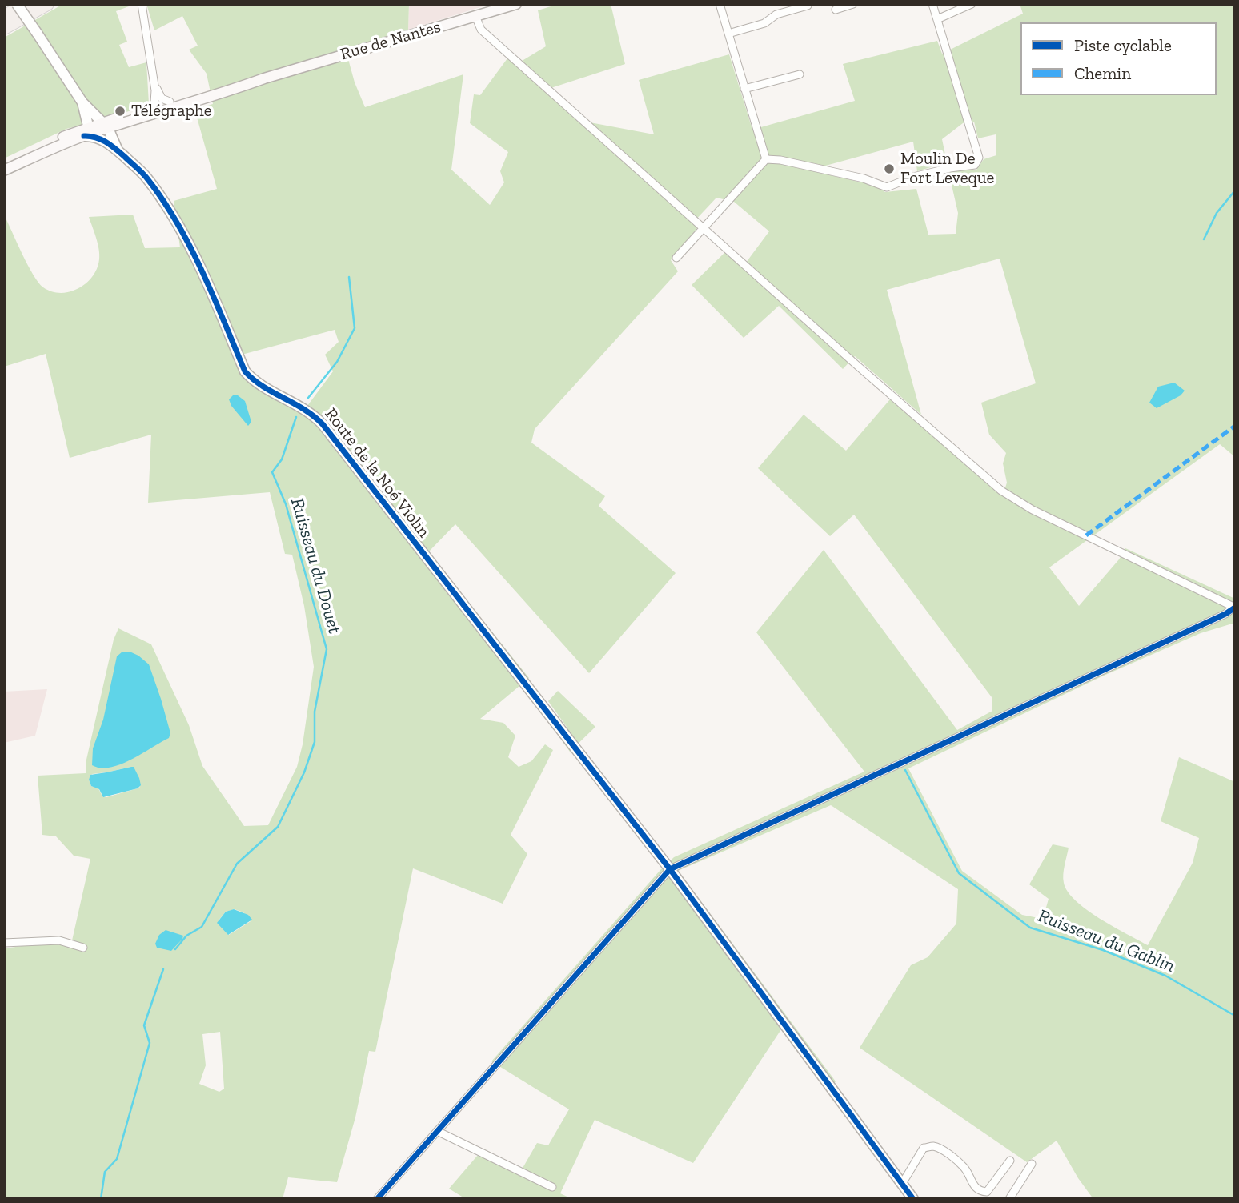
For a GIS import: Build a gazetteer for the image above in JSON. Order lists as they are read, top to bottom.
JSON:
{
  "streets": {
    "main road": ["Rue de Nantes"],
    "street": ["Route de la Noé Violin"]
  },
  "crossings": [
    ["Rue de Nantes", "Route de la Noé Violin"]
  ],
  "water": ["Ruisseau du Douet", "Ruisseau du Gablin"],
  "places": ["Télégraphe", "Moulin De Fort Leveque"],
  "legend": ["Piste cyclable", "Chemin"]
}
